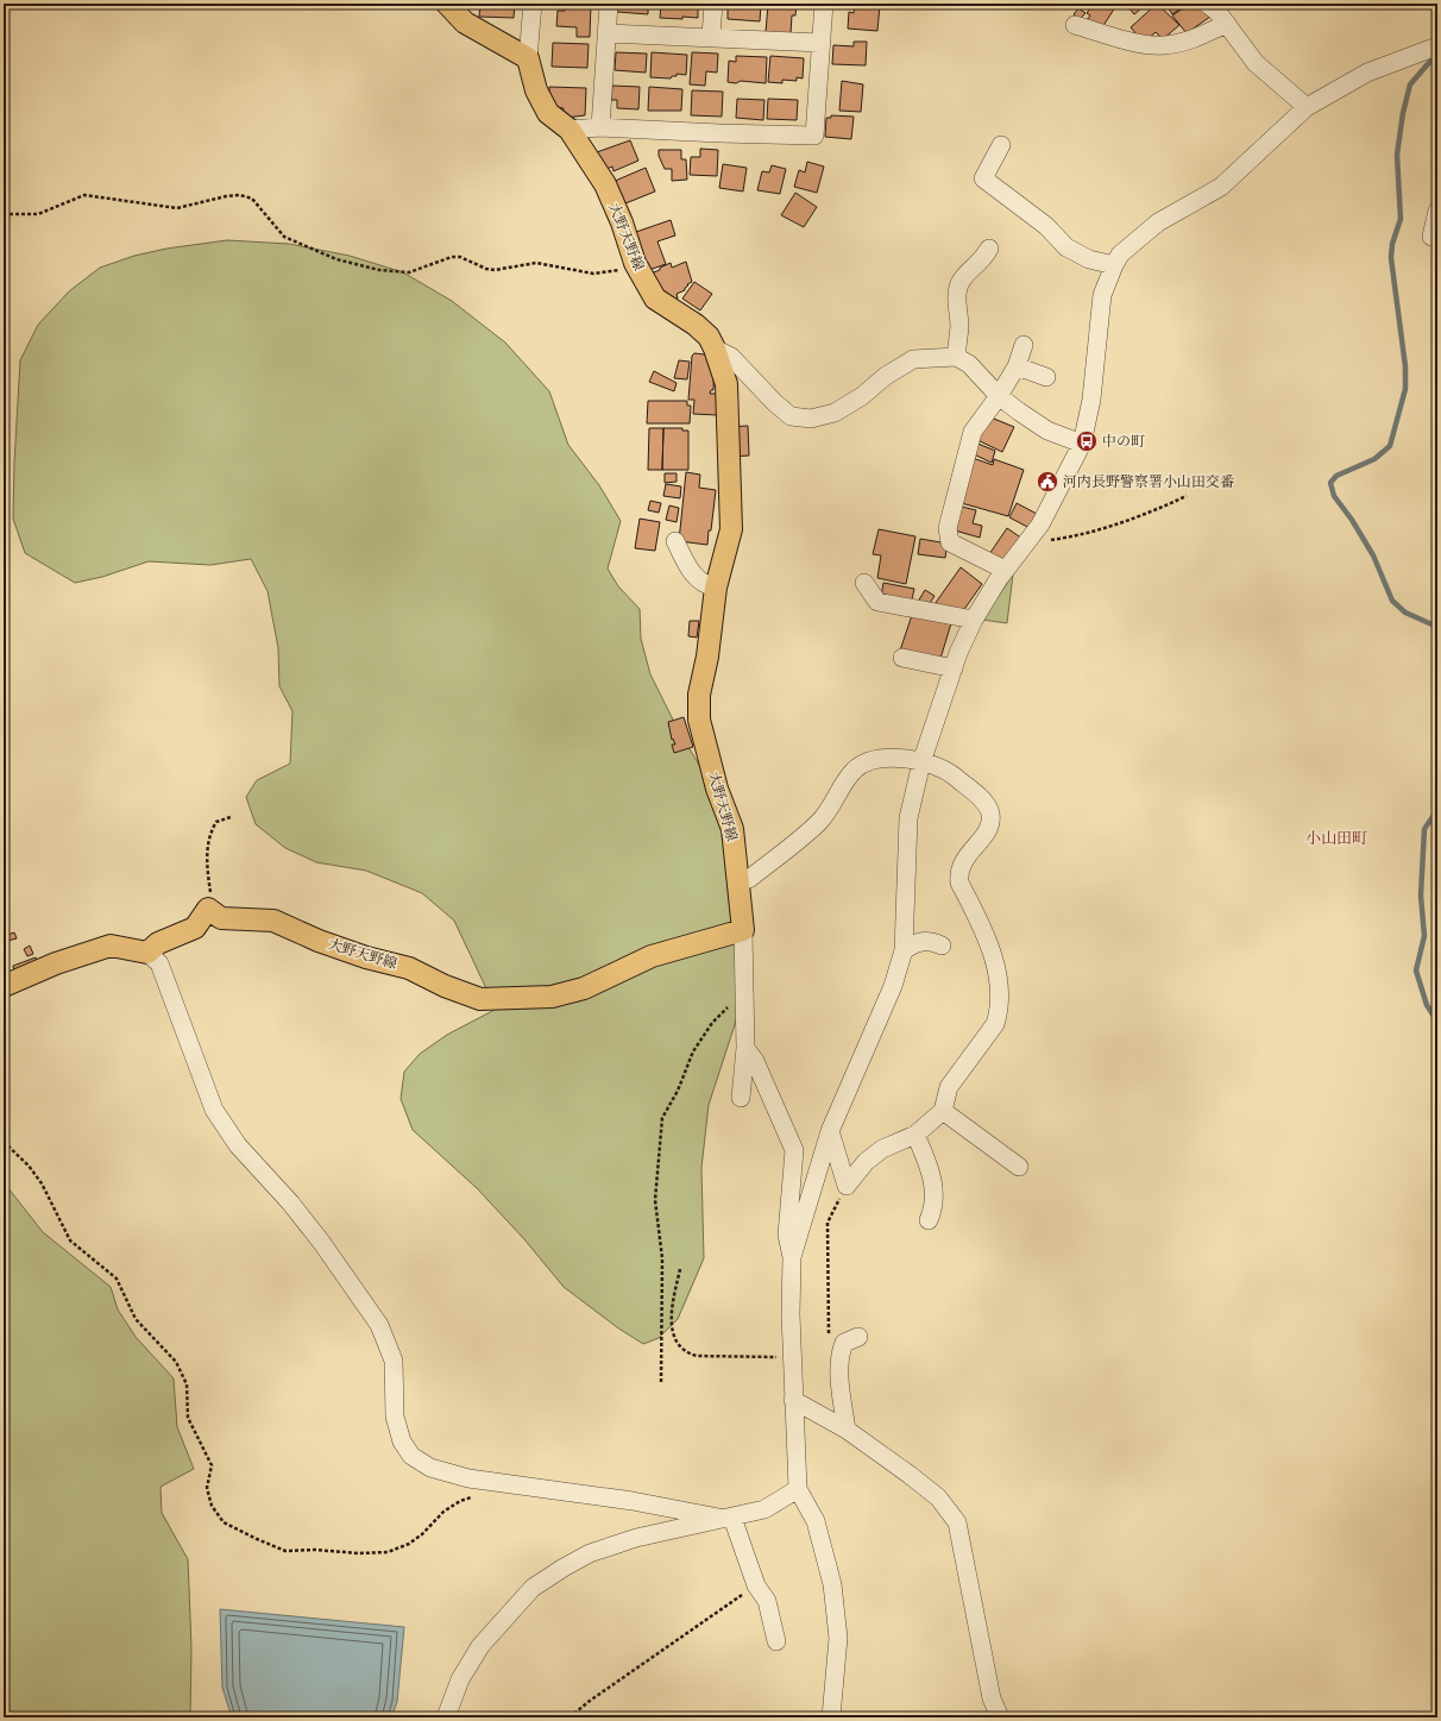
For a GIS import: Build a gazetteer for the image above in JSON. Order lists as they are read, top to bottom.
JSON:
{
  "streets": {
    "main road": ["大野天野線"]
  },
  "districts": ["小山田町"],
  "places": {
    "bus stop": ["中の町"],
    "public building": ["河内長野警察署小山田交番"]
  }
}
